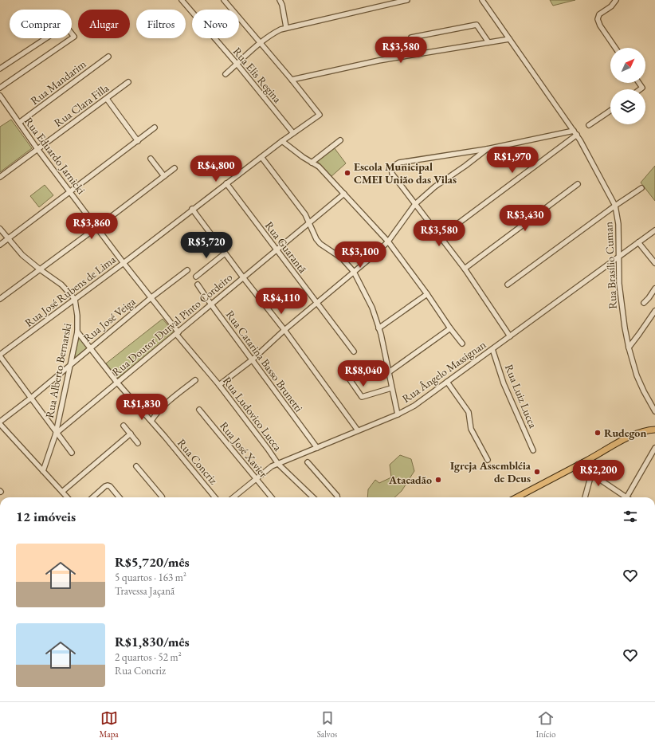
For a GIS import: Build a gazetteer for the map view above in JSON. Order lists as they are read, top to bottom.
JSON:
{
  "streets": {
    "street": [
      "Rua Elis Regina",
      "Rua Mandarim",
      "Rua Clara Filla",
      "Rua Eduardo Jarnicki",
      "Rua Guarantã",
      "Rua Brasílio Cuman",
      "Rua José Rubens de Lima",
      "Rua José Veiga",
      "Rua Doutor Durval Pinto Cordeiro",
      "Rua Catarina Basso Brunetti",
      "Rua Alberto Bernarski",
      "Rua Ângelo Massignan",
      "Rua Luiz Lucca",
      "Rua Ludovico Lucca",
      "Rua José Xavier",
      "Rua Concriz"
    ]
  },
  "crossings": [
    ["Rua Elis Regina", "Rua José Rubens de Lima"],
    ["Rua Mandarim", "Rua Eduardo Jarnicki"],
    ["Rua Clara Filla", "Rua Eduardo Jarnicki"],
    ["Rua Eduardo Jarnicki", "Rua José Rubens de Lima"],
    ["Rua Eduardo Jarnicki", "Rua José Veiga"],
    ["Rua Eduardo Jarnicki", "Rua Doutor Durval Pinto Cordeiro"],
    ["Rua Eduardo Jarnicki", "Rua Ludovico Lucca"],
    ["Rua Guarantã", "Rua José Rubens de Lima"],
    ["Rua Guarantã", "Rua Doutor Durval Pinto Cordeiro"],
    ["Rua Brasílio Cuman", "Rua Ângelo Massignan"],
    ["Rua José Rubens de Lima", "Rua Alberto Bernarski"],
    ["Rua José Veiga", "Rua Alberto Bernarski"],
    ["Rua José Veiga", "Rua Concriz"],
    ["Rua Doutor Durval Pinto Cordeiro", "Rua Catarina Basso Brunetti"],
    ["Rua Doutor Durval Pinto Cordeiro", "Rua Alberto Bernarski"],
    ["Rua Doutor Durval Pinto Cordeiro", "Rua Ludovico Lucca"],
    ["Rua Doutor Durval Pinto Cordeiro", "Rua Concriz"],
    ["Rua Catarina Basso Brunetti", "Rua Ângelo Massignan"],
    ["Rua Alberto Bernarski", "Rua Concriz"],
    ["Rua Ângelo Massignan", "Rua Luiz Lucca"],
    ["Rua Ângelo Massignan", "Rua Ludovico Lucca"],
    ["Rua Ângelo Massignan", "Rua José Xavier"]
  ],
  "places": [
    "Escola Municipal CMEI União das Vilas",
    "Rudegon",
    "Igreja Assembléia de Deus",
    "Atacadão"
  ],
  "north": "top right",
  "page": {
    "chip": [
      "Comprar",
      "Alugar",
      "Filtros",
      "Novo"
    ],
    "price": [
      "R$3,580",
      "R$1,970",
      "R$4,800",
      "R$3,430",
      "R$3,860",
      "R$3,580",
      "R$5,720",
      "R$3,100",
      "R$4,110",
      "R$8,040",
      "R$1,830",
      "R$2,200"
    ],
    "heading": "12 imóveis",
    "list": [
      {
        "name": "R$5,720/mês",
        "note": "5 quartos · 163 m² · Travessa Jaçanã"
      },
      {
        "name": "R$1,830/mês",
        "note": "2 quartos · 52 m² · Rua Concriz"
      }
    ],
    "tabs": ["Mapa", "Salvos", "Início"]
  }
}
